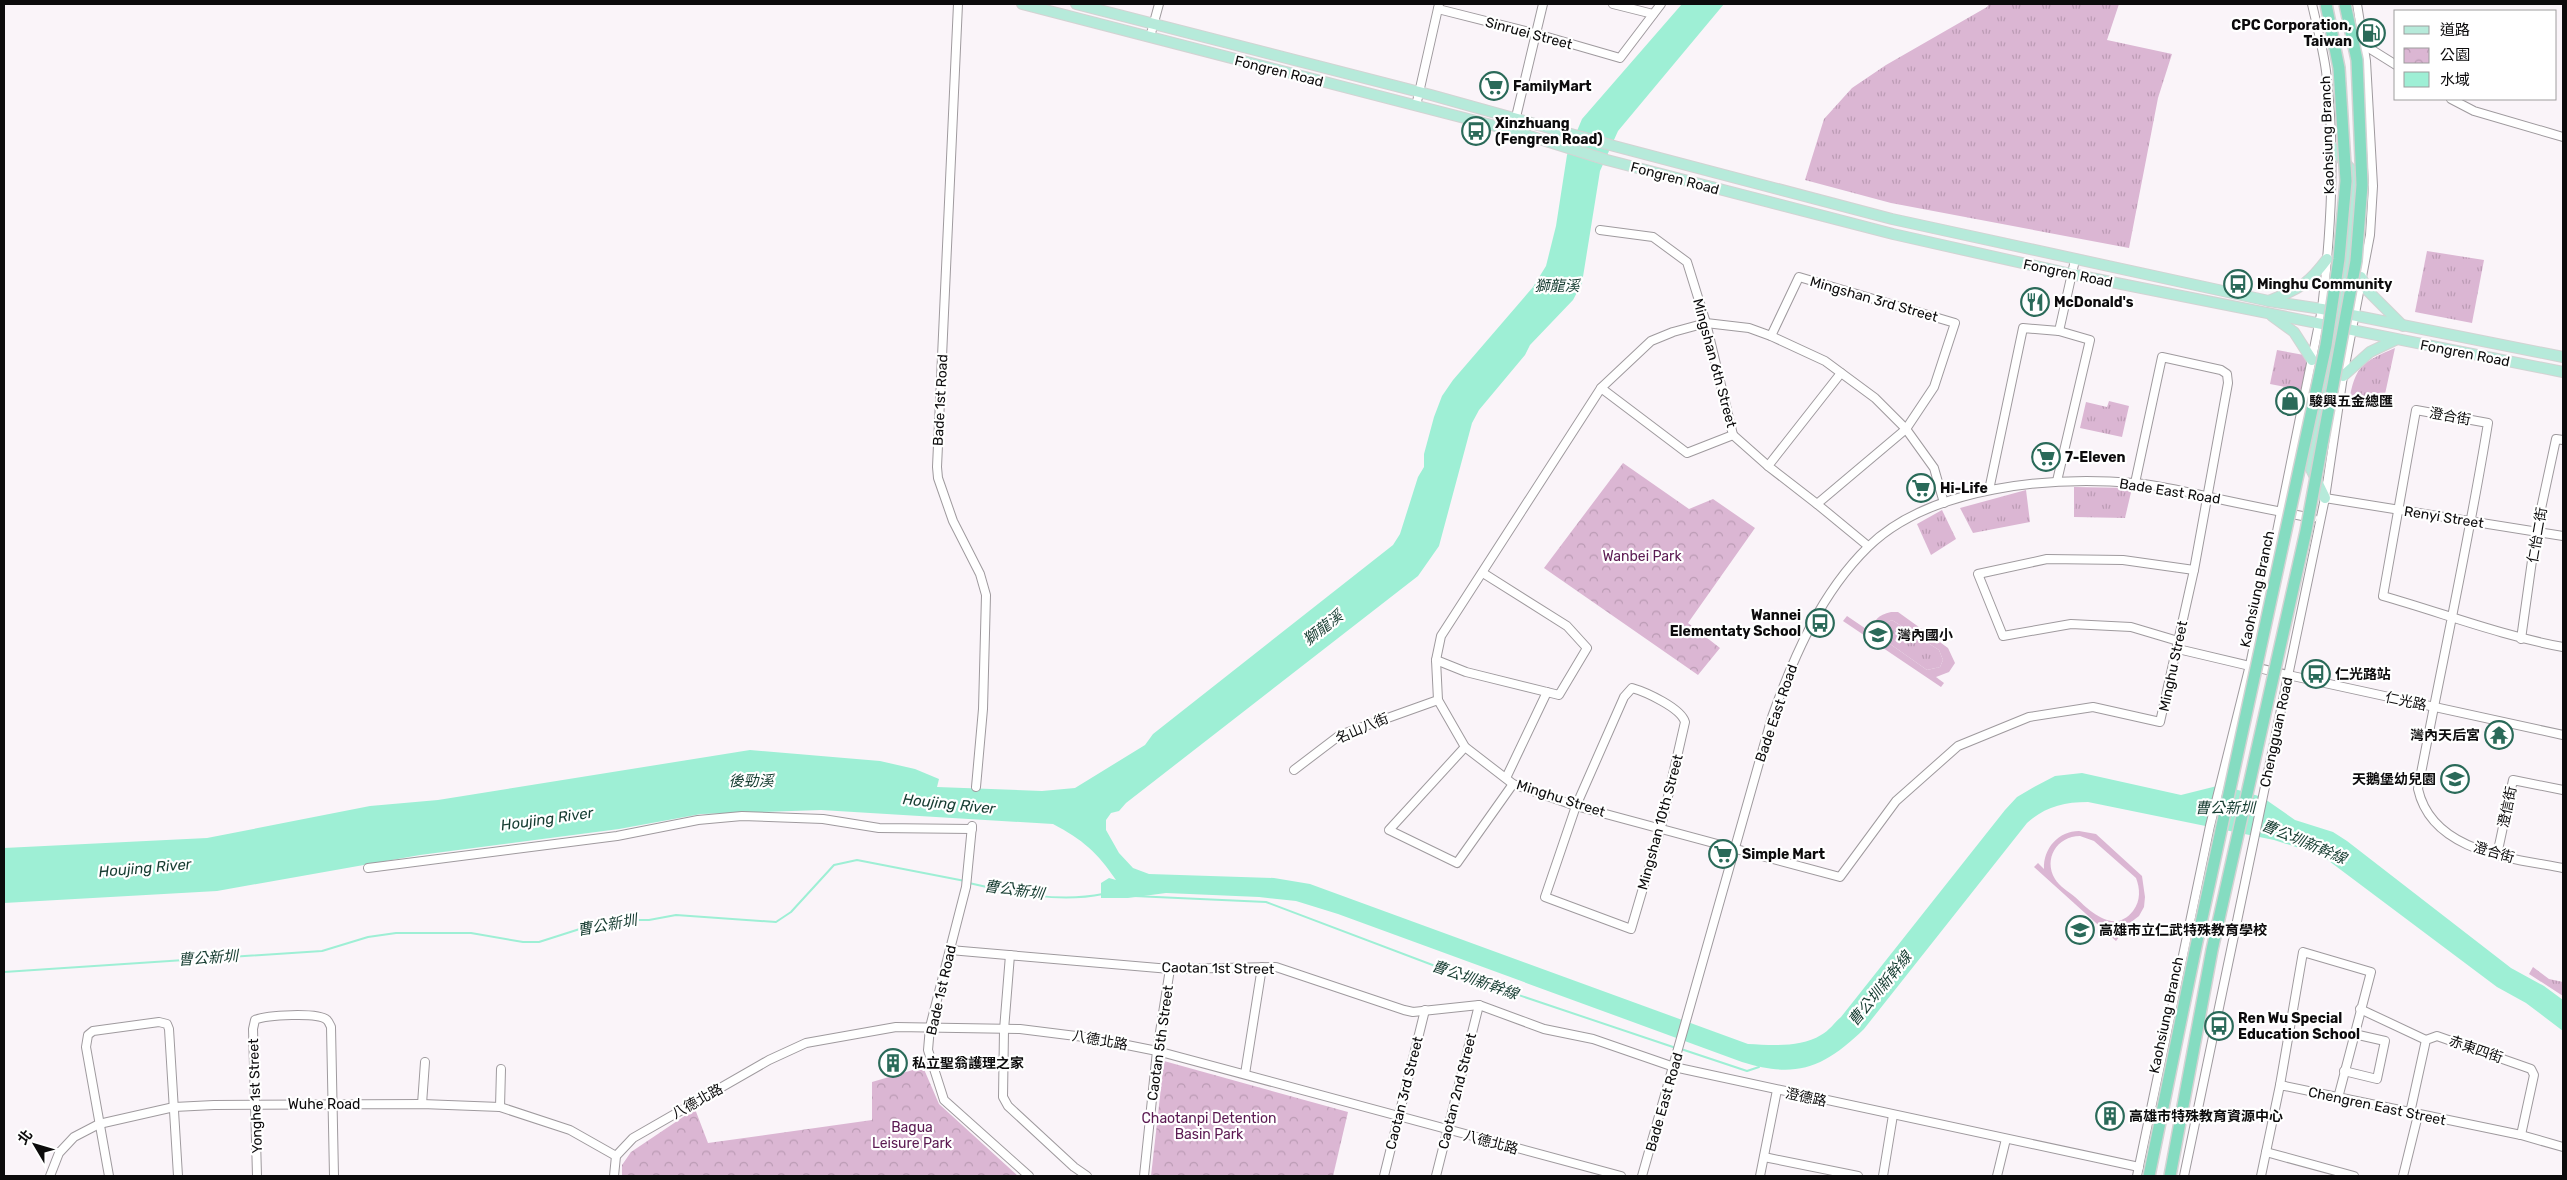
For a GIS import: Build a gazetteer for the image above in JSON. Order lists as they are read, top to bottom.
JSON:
{
  "streets": {
    "highway": ["Kaohsiung Branch"],
    "main road": ["Fongren Road"],
    "street": [
      "Sinruei Street",
      "Mingshan 3rd Street",
      "Mingshan 6th Street",
      "Bade 1st Road",
      "澄合街",
      "Bade East Road",
      "Renyi Street",
      "仁怡二街",
      "Minghu Street",
      "仁光路",
      "名山八街",
      "Chengguan Road",
      "澄信街",
      "Mingshan 10th Street",
      "Caotan 1st Street",
      "八德北路",
      "Caotan 5th Street",
      "赤東四街",
      "Caotan 2nd Street",
      "Caotan 3rd Street",
      "Yonghe 1st Street",
      "澄德路",
      "Wuhe Road",
      "Chengren East Street"
    ]
  },
  "crossings": [
    ["Fongren Road", "Chengguan Road"],
    ["Mingshan 3rd Street", "Minghu Street"],
    ["Mingshan 6th Street", "Minghu Street"],
    ["Bade 1st Road", "Caotan 1st Street"],
    ["Bade 1st Road", "八德北路"],
    ["澄合街", "Renyi Street"],
    ["澄合街", "仁光路"],
    ["澄合街", "澄信街"],
    ["Bade East Road", "Minghu Street"],
    ["Bade East Road", "Chengguan Road"],
    ["Bade East Road", "澄德路"],
    ["Renyi Street", "仁怡二街"],
    ["Renyi Street", "Chengguan Road"],
    ["Minghu Street", "仁光路"],
    ["Minghu Street", "名山八街"],
    ["Minghu Street", "Mingshan 10th Street"],
    ["仁光路", "Chengguan Road"],
    ["Caotan 1st Street", "Caotan 5th Street"],
    ["Caotan 1st Street", "Caotan 2nd Street"],
    ["Caotan 1st Street", "Caotan 3rd Street"],
    ["Caotan 1st Street", "澄德路"],
    ["八德北路", "Caotan 5th Street"],
    ["八德北路", "Caotan 2nd Street"],
    ["八德北路", "Caotan 3rd Street"],
    ["八德北路", "Wuhe Road"],
    ["赤東四街", "Chengren East Street"],
    ["Caotan 2nd Street", "澄德路"],
    ["Yonghe 1st Street", "Wuhe Road"]
  ],
  "water": [
    "獅龍溪",
    "後勁溪",
    "Houjing River",
    "曹公新圳",
    "曹公圳新幹線"
  ],
  "parks": ["Wanbei Park", "Chaotanpi Detention Basin Park", "Bagua Leisure Park"],
  "places": {
    "fuel station": ["CPC Corporation, Taiwan"],
    "supermarket": [
      "FamilyMart",
      "7-Eleven",
      "Hi-Life",
      "Simple Mart"
    ],
    "bus stop": [
      "Xinzhuang (Fengren Road)",
      "Minghu Community",
      "Wannei Elementaty School",
      "仁光路站",
      "Ren Wu Special Education School"
    ],
    "restaurant": ["McDonald's"],
    "shop": ["駿興五金總匯"],
    "school or university": ["灣內國小", "天鵝堡幼兒園", "高雄市立仁武特殊教育學校"],
    "temple": ["灣內天后宮"],
    "building": ["私立聖翁護理之家", "高雄市特殊教育資源中心"]
  },
  "legend": ["道路", "公園", "水域"],
  "north": "top left"
}
